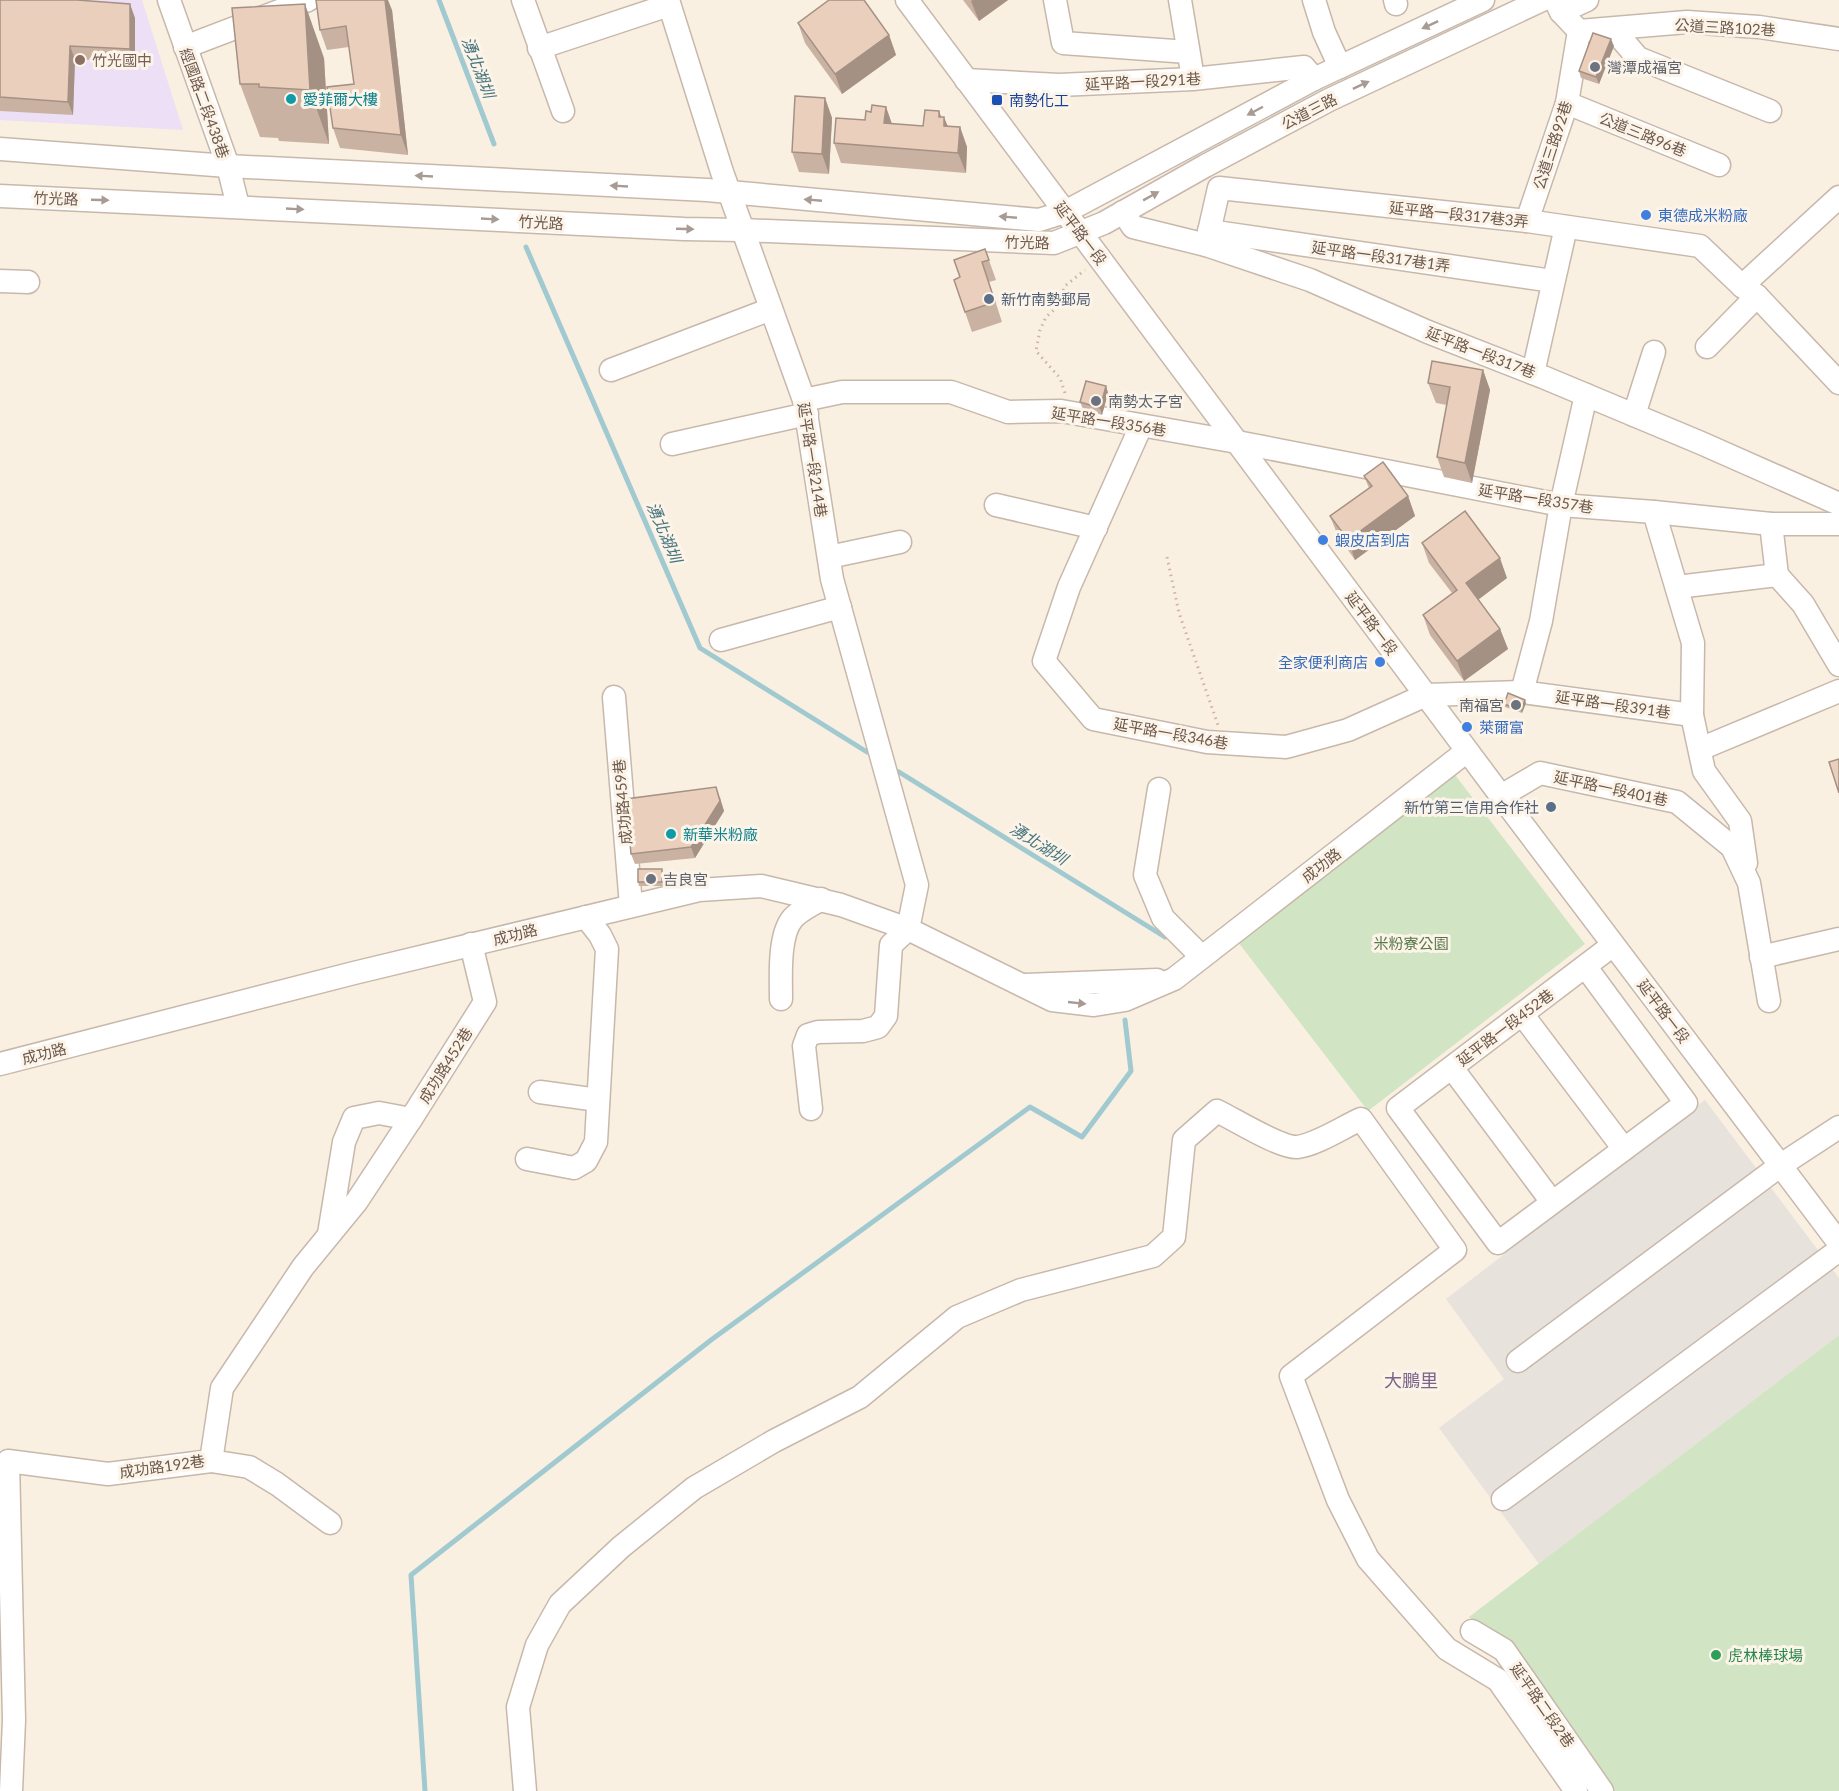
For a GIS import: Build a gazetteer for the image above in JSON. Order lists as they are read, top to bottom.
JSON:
{
  "streets": {
    "street": [
      "公道三路102巷",
      "延平路一段291巷",
      "經國路二段438巷",
      "公道三路",
      "公道三路96巷",
      "公道三路92巷",
      "竹光路",
      "延平路一段317巷3弄",
      "延平路一段",
      "延平路一段317巷1弄",
      "延平路一段317巷",
      "延平路一段356巷",
      "延平路一段214巷",
      "延平路一段357巷",
      "延平路一段391巷",
      "延平路一段346巷",
      "延平路一段401巷",
      "成功路459巷",
      "成功路",
      "延平路一段452巷",
      "成功路452巷",
      "成功路192巷",
      "延平路二段2巷"
    ]
  },
  "crossings": [
    ["公道三路102巷", "公道三路92巷"],
    ["延平路一段291巷", "公道三路"],
    ["延平路一段291巷", "延平路一段"],
    ["經國路二段438巷", "竹光路"],
    ["公道三路", "竹光路"],
    ["公道三路", "延平路一段"],
    ["公道三路", "延平路一段317巷"],
    ["公道三路96巷", "公道三路92巷"],
    ["公道三路92巷", "延平路一段317巷3弄"],
    ["竹光路", "延平路一段"],
    ["竹光路", "延平路一段214巷"],
    ["延平路一段", "延平路一段356巷"],
    ["延平路一段", "延平路一段357巷"],
    ["延平路一段", "延平路一段391巷"],
    ["延平路一段", "延平路一段346巷"],
    ["延平路一段", "延平路一段401巷"],
    ["延平路一段", "成功路"],
    ["延平路一段", "延平路一段452巷"],
    ["延平路一段317巷1弄", "延平路一段317巷"],
    ["延平路一段356巷", "延平路一段214巷"],
    ["延平路一段356巷", "延平路一段357巷"],
    ["延平路一段356巷", "延平路一段346巷"],
    ["延平路一段214巷", "成功路"],
    ["延平路一段391巷", "延平路一段346巷"],
    ["延平路一段391巷", "延平路一段401巷"],
    ["成功路459巷", "成功路"],
    ["成功路", "成功路452巷"],
    ["成功路452巷", "成功路192巷"]
  ],
  "districts": ["大鵬里"],
  "water": ["湧北湖圳"],
  "parks": ["米粉寮公園"],
  "places": {
    "other": [
      "竹光國中",
      "灣潭成福宮",
      "愛菲爾大樓",
      "東德成米粉廠",
      "新竹南勢郵局",
      "南勢太子宮",
      "蝦皮店到店",
      "全家便利商店",
      "南福宮",
      "萊爾富",
      "新竹第三信用合作社",
      "新華米粉廠",
      "吉良宮",
      "虎林棒球場"
    ],
    "transit": ["南勢化工"]
  }
}
